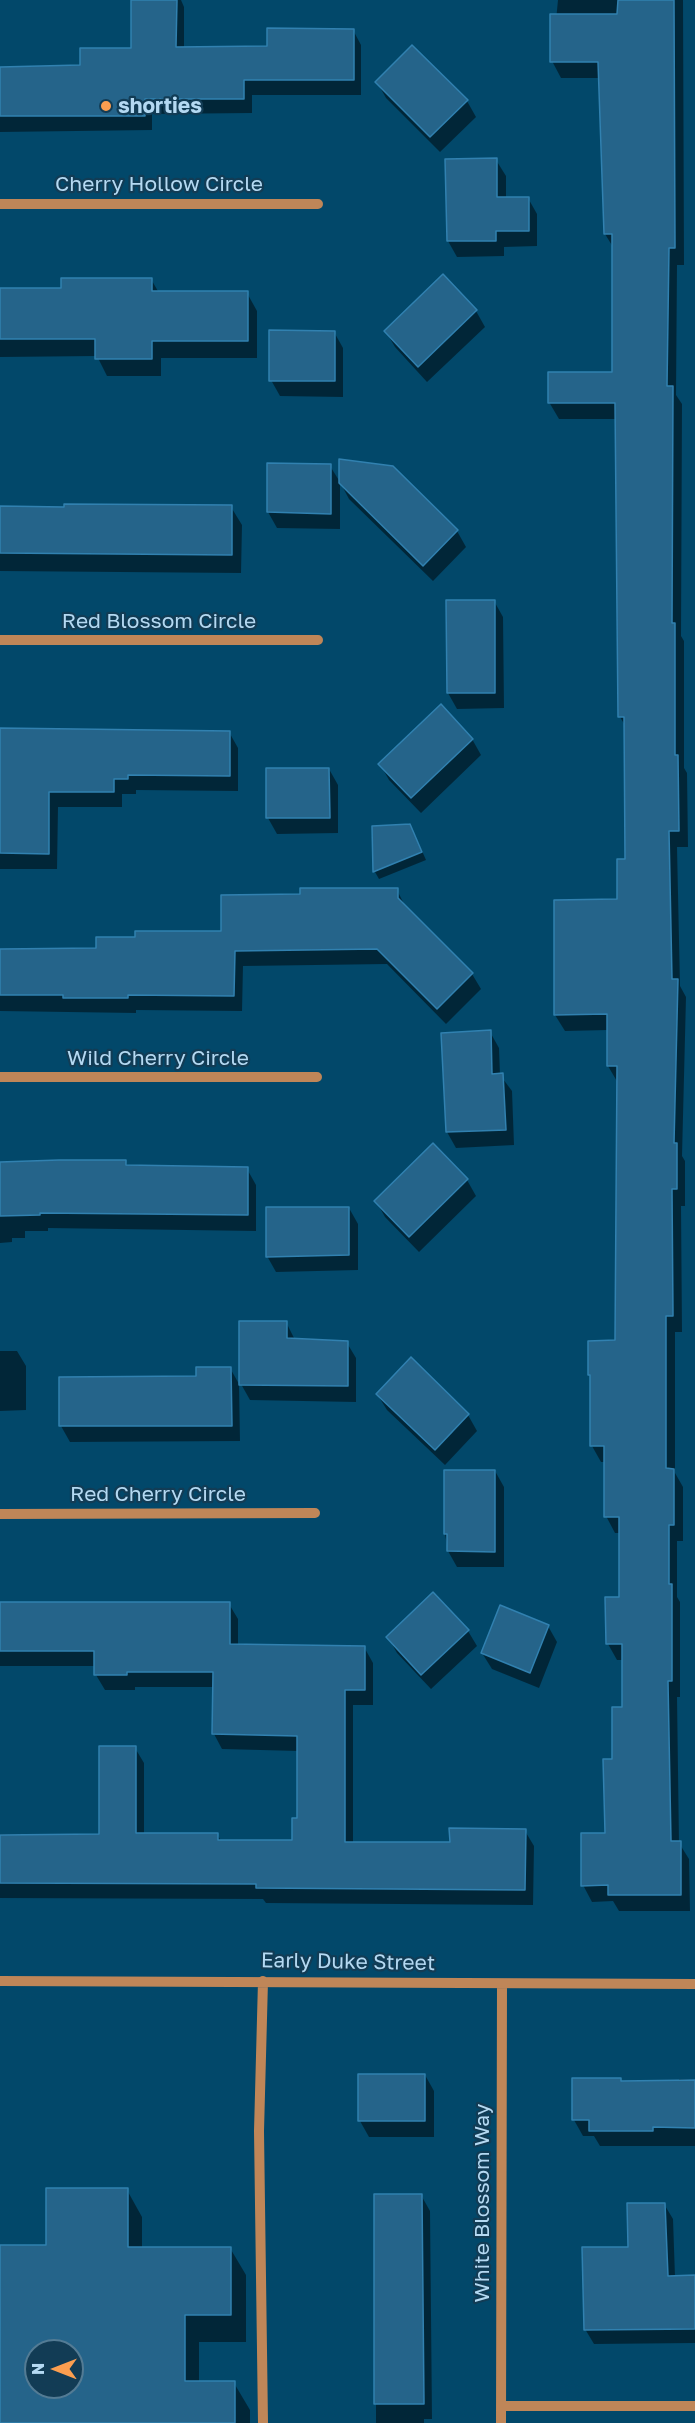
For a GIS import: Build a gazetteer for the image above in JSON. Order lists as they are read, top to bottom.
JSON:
{
  "streets": {
    "street": [
      "Cherry Hollow Circle",
      "Red Blossom Circle",
      "Wild Cherry Circle",
      "Red Cherry Circle",
      "Early Duke Street",
      "White Blossom Way"
    ]
  },
  "crossings": [
    ["Early Duke Street", "White Blossom Way"]
  ],
  "places": ["shorties"],
  "north": "left"
}
